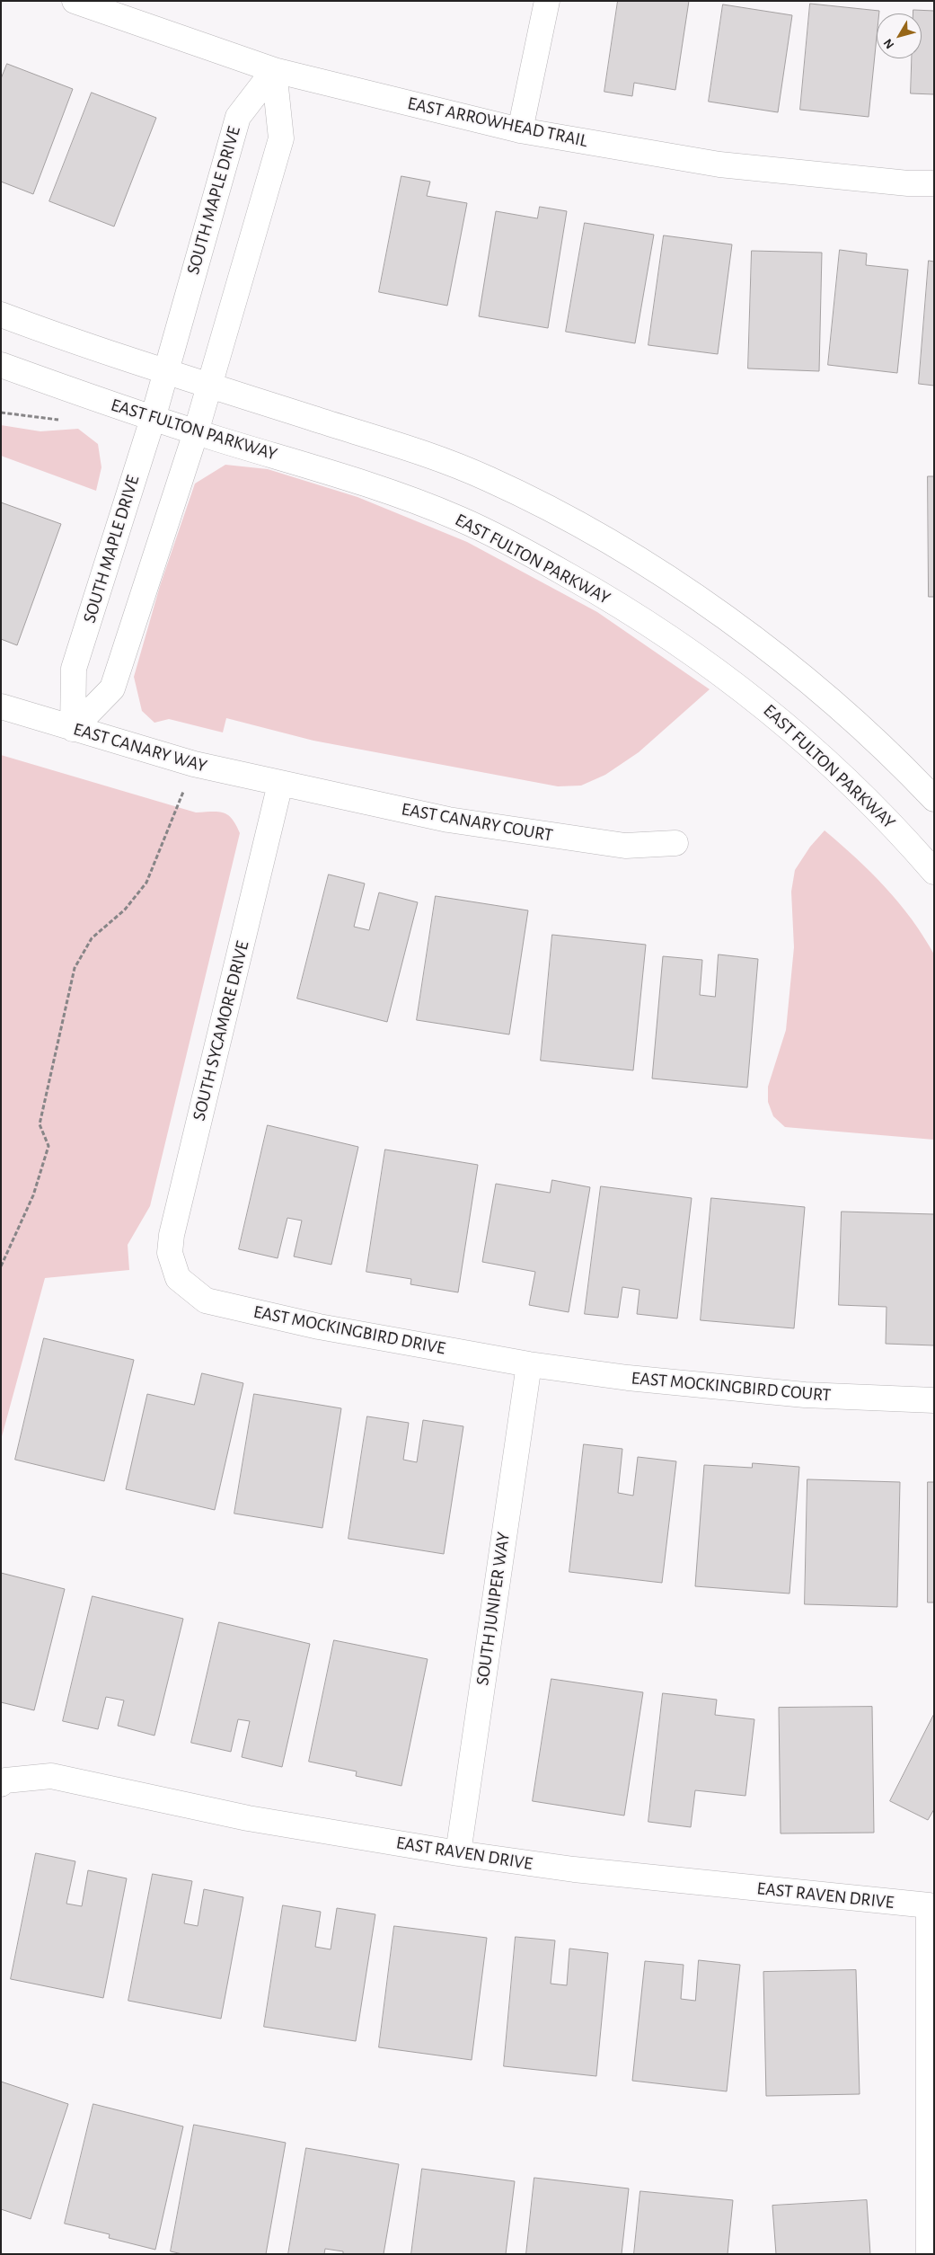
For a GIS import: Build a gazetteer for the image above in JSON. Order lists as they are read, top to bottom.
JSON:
{
  "streets": {
    "street": [
      "EAST ARROWHEAD TRAIL",
      "SOUTH MAPLE DRIVE",
      "EAST FULTON PARKWAY",
      "EAST CANARY WAY",
      "EAST CANARY COURT",
      "SOUTH SYCAMORE DRIVE",
      "EAST MOCKINGBIRD DRIVE",
      "EAST MOCKINGBIRD COURT",
      "SOUTH JUNIPER WAY",
      "EAST RAVEN DRIVE"
    ]
  },
  "crossings": [
    ["EAST ARROWHEAD TRAIL", "SOUTH MAPLE DRIVE"],
    ["SOUTH MAPLE DRIVE", "EAST FULTON PARKWAY"],
    ["SOUTH MAPLE DRIVE", "EAST CANARY WAY"],
    ["EAST CANARY WAY", "EAST CANARY COURT"],
    ["EAST CANARY WAY", "SOUTH SYCAMORE DRIVE"],
    ["EAST CANARY COURT", "SOUTH SYCAMORE DRIVE"],
    ["SOUTH SYCAMORE DRIVE", "EAST MOCKINGBIRD DRIVE"],
    ["EAST MOCKINGBIRD DRIVE", "EAST MOCKINGBIRD COURT"],
    ["EAST MOCKINGBIRD DRIVE", "SOUTH JUNIPER WAY"],
    ["EAST MOCKINGBIRD COURT", "SOUTH JUNIPER WAY"],
    ["SOUTH JUNIPER WAY", "EAST RAVEN DRIVE"]
  ],
  "north": "bottom left"
}
